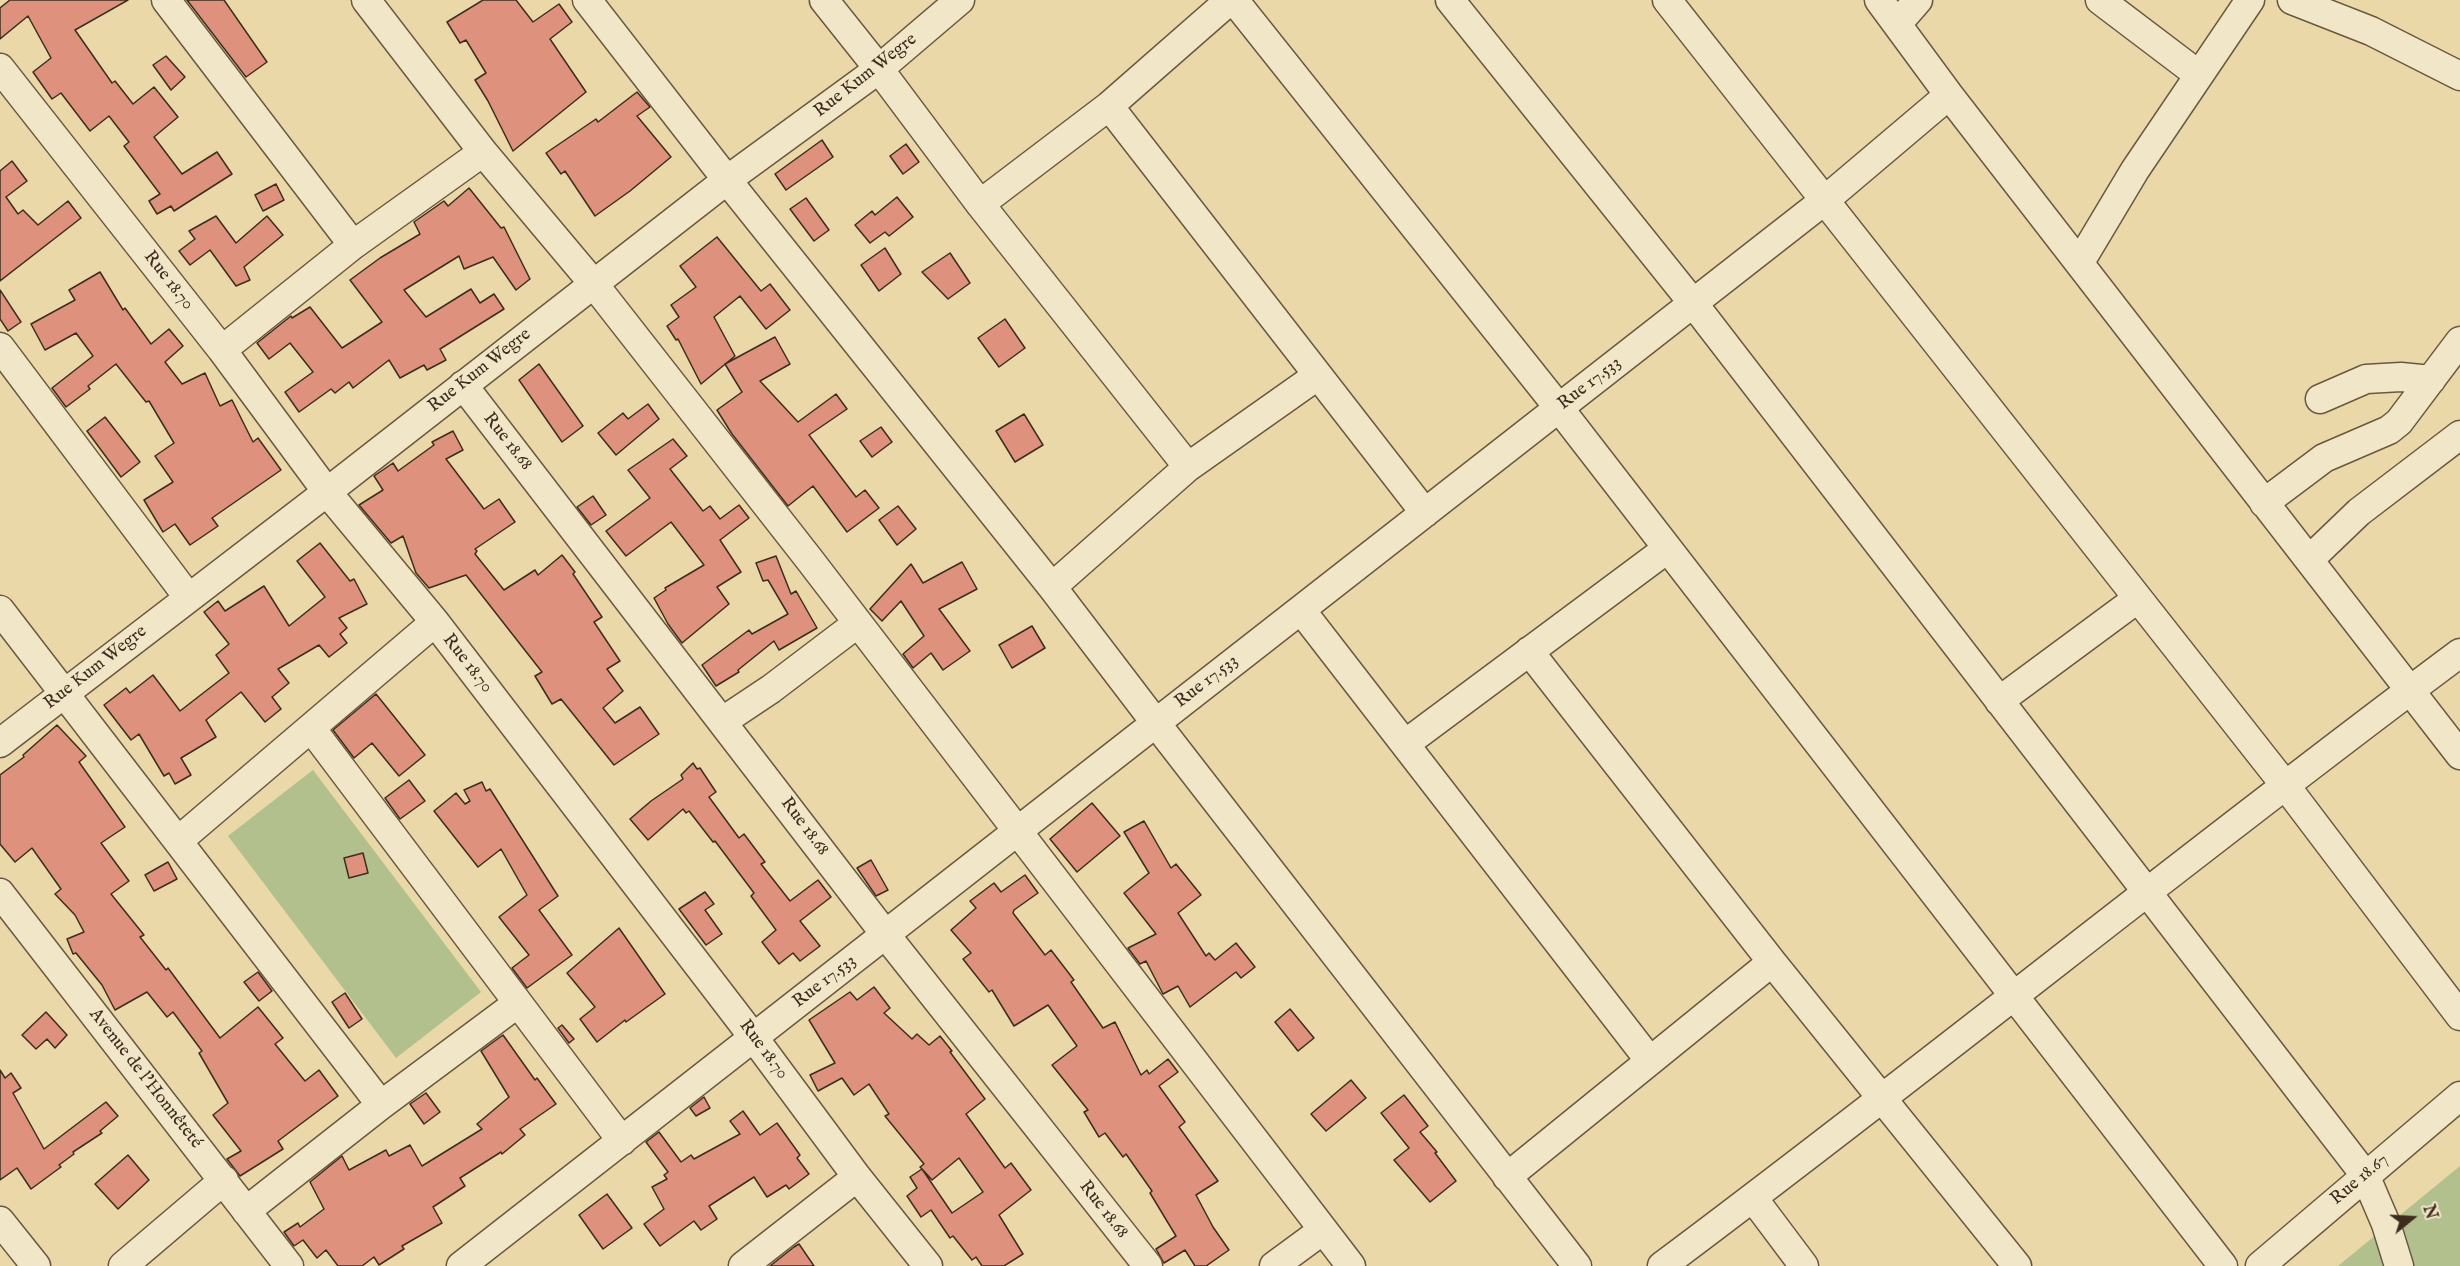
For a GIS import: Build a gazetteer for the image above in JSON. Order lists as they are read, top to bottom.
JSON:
{
  "streets": {
    "street": [
      "Rue Kum Wegre",
      "Rue 18.70",
      "Rue 17.533",
      "Rue 18.68",
      "Avenue de l'Honnêteté",
      "Rue 18.67"
    ]
  },
  "crossings": [
    ["Rue Kum Wegre", "Rue 18.70"],
    ["Rue Kum Wegre", "Rue 18.68"],
    ["Rue 18.70", "Rue 17.533"],
    ["Rue 17.533", "Rue 18.68"]
  ],
  "north": "right"
}
